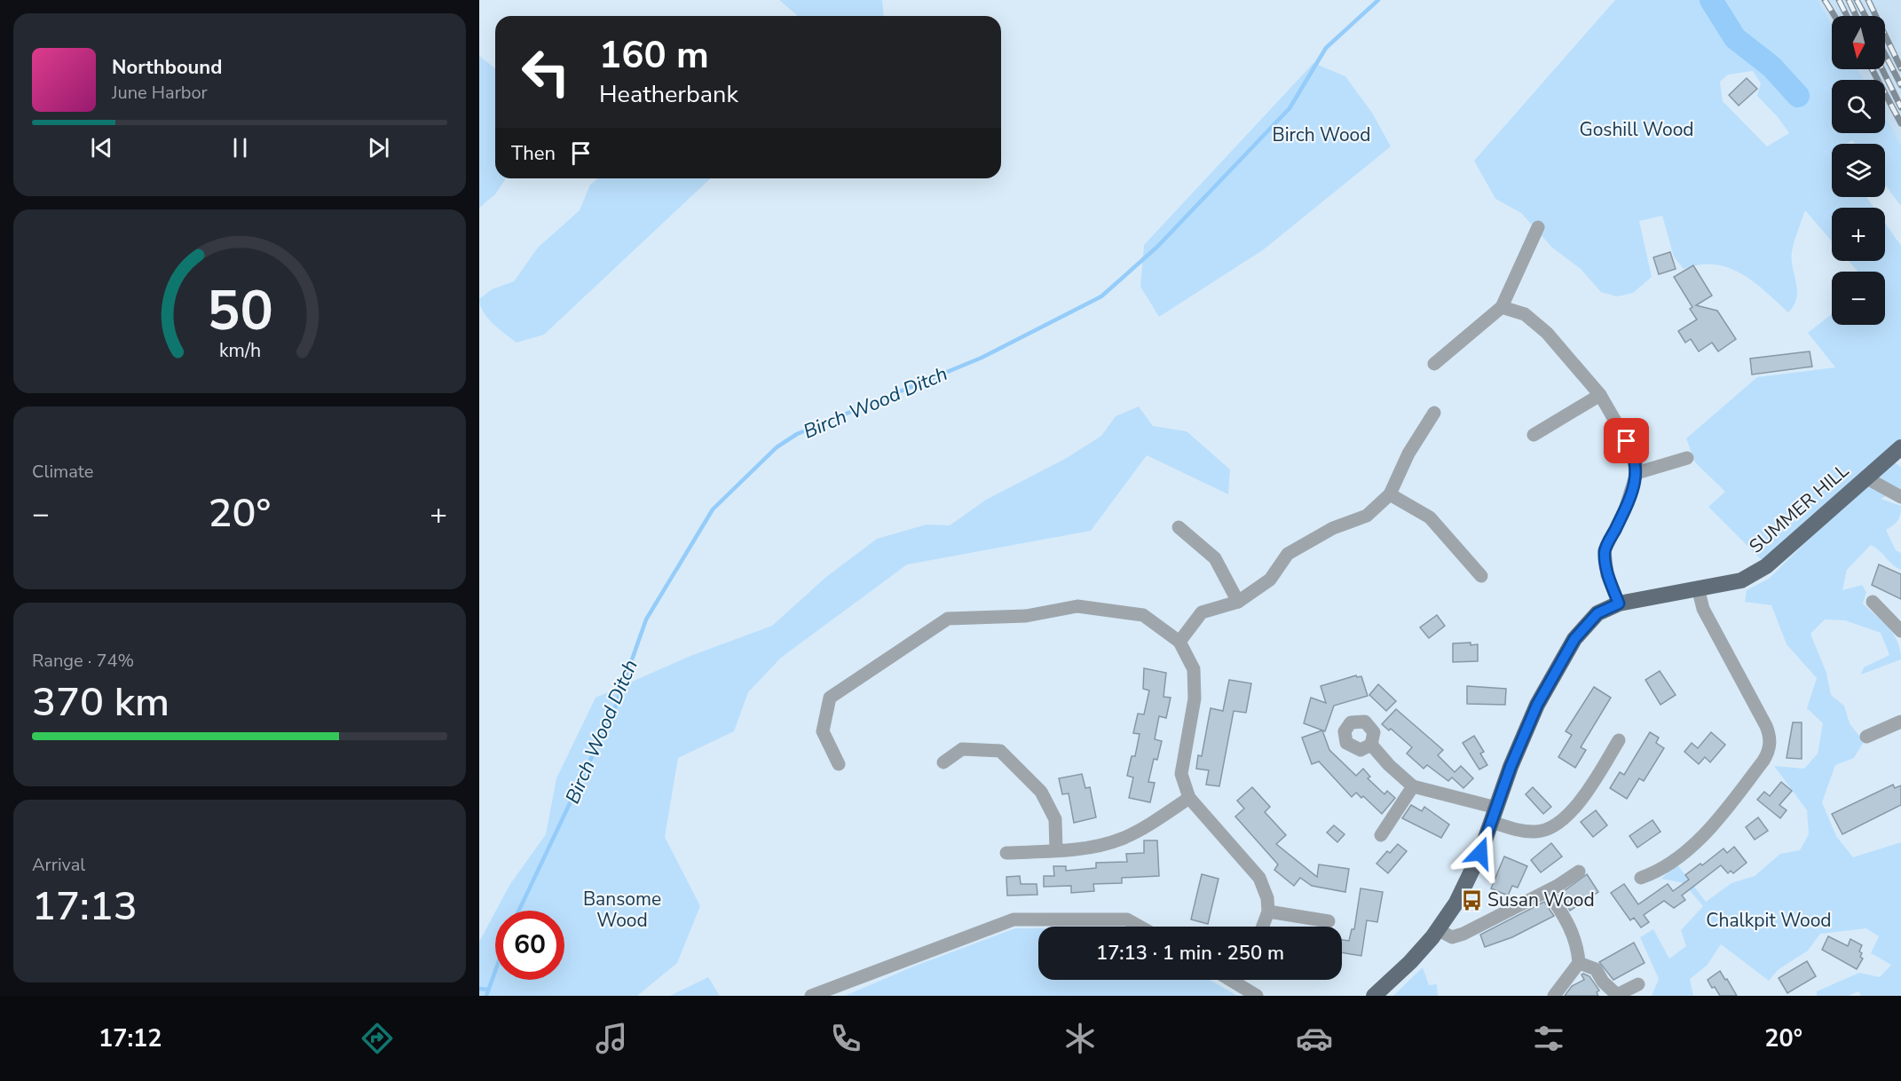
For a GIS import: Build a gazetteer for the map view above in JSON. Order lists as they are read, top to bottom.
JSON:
{
  "streets": {
    "main road": ["SUMMER HILL"]
  },
  "water": ["Birch Wood Ditch"],
  "parks": [
    "Goshill Wood",
    "Birch Wood",
    "Bansome Wood",
    "Chalkpit Wood"
  ],
  "places": {
    "bus stop": ["Susan Wood"]
  },
  "north": "bottom",
  "page": {
    "map_buttons": ["+", "−"],
    "turn": ["160 m", "Heatherbank"],
    "song": ["Northbound", "June Harbor"],
    "then": "Then",
    "tile": [
      "Climate",
      ["Range · 74%", "370 km"],
      ["Arrival", "17:13"]
    ],
    "heat": ["−", "20°", "+"],
    "limit": "60",
    "trip": "17:13 · 1 min · 250 m",
    "tabs": ["17:12", "20°"],
    "gauge": ["50", "km/h"]
  }
}
